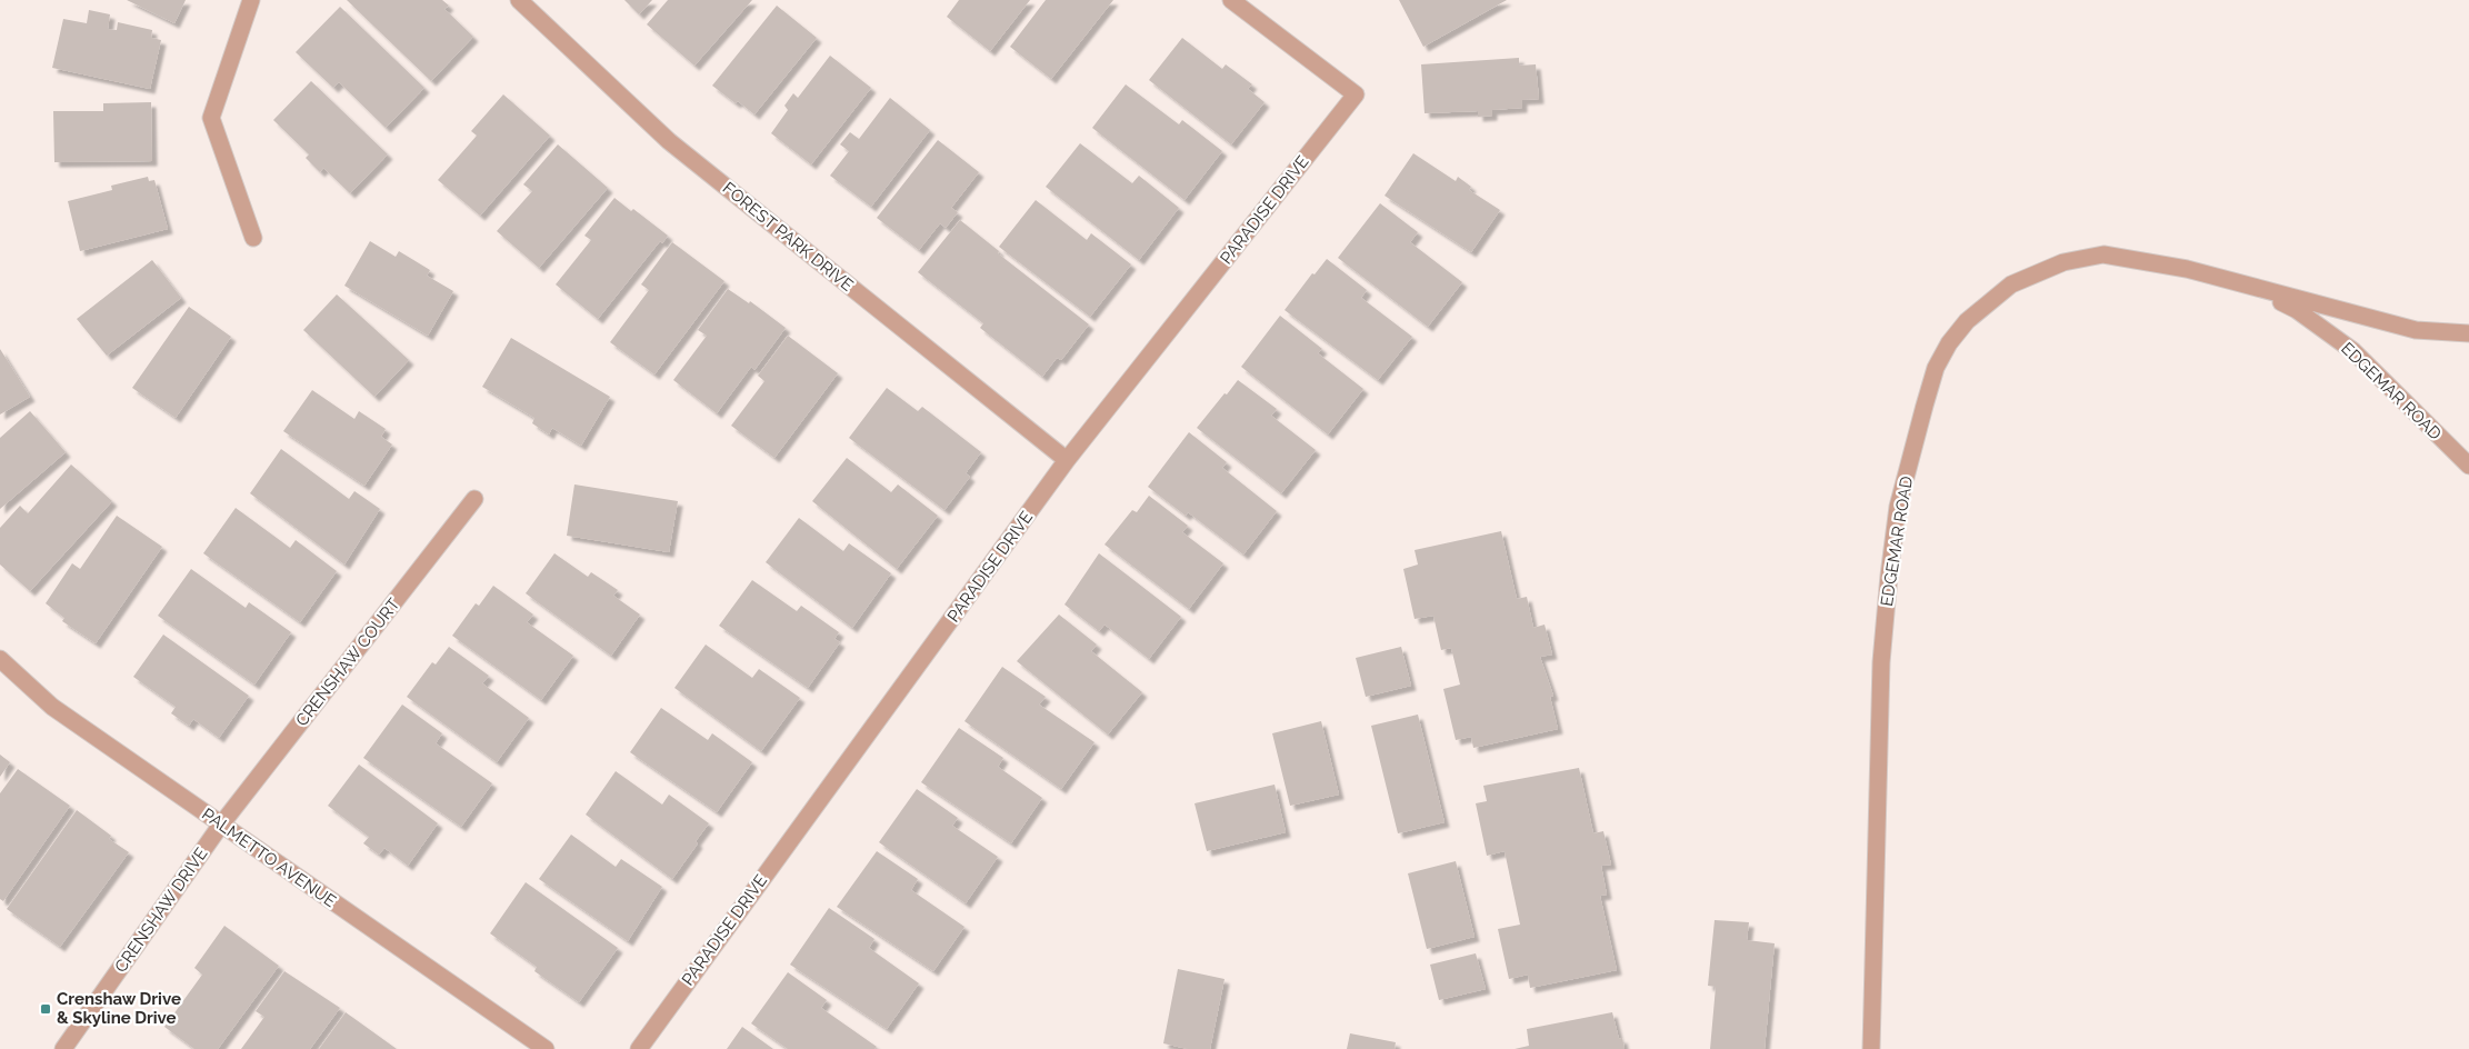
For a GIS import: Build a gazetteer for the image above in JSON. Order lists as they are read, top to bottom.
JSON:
{
  "streets": {
    "street": [
      "PARADISE DRIVE",
      "FOREST PARK DRIVE",
      "EDGEMAR ROAD",
      "CRENSHAW COURT",
      "PALMETTO AVENUE",
      "CRENSHAW DRIVE"
    ]
  },
  "crossings": [
    ["PARADISE DRIVE", "FOREST PARK DRIVE"],
    ["CRENSHAW COURT", "PALMETTO AVENUE"],
    ["CRENSHAW COURT", "CRENSHAW DRIVE"],
    ["PALMETTO AVENUE", "CRENSHAW DRIVE"]
  ],
  "places": {
    "transit": ["Crenshaw Drive & Skyline Drive"]
  }
}
